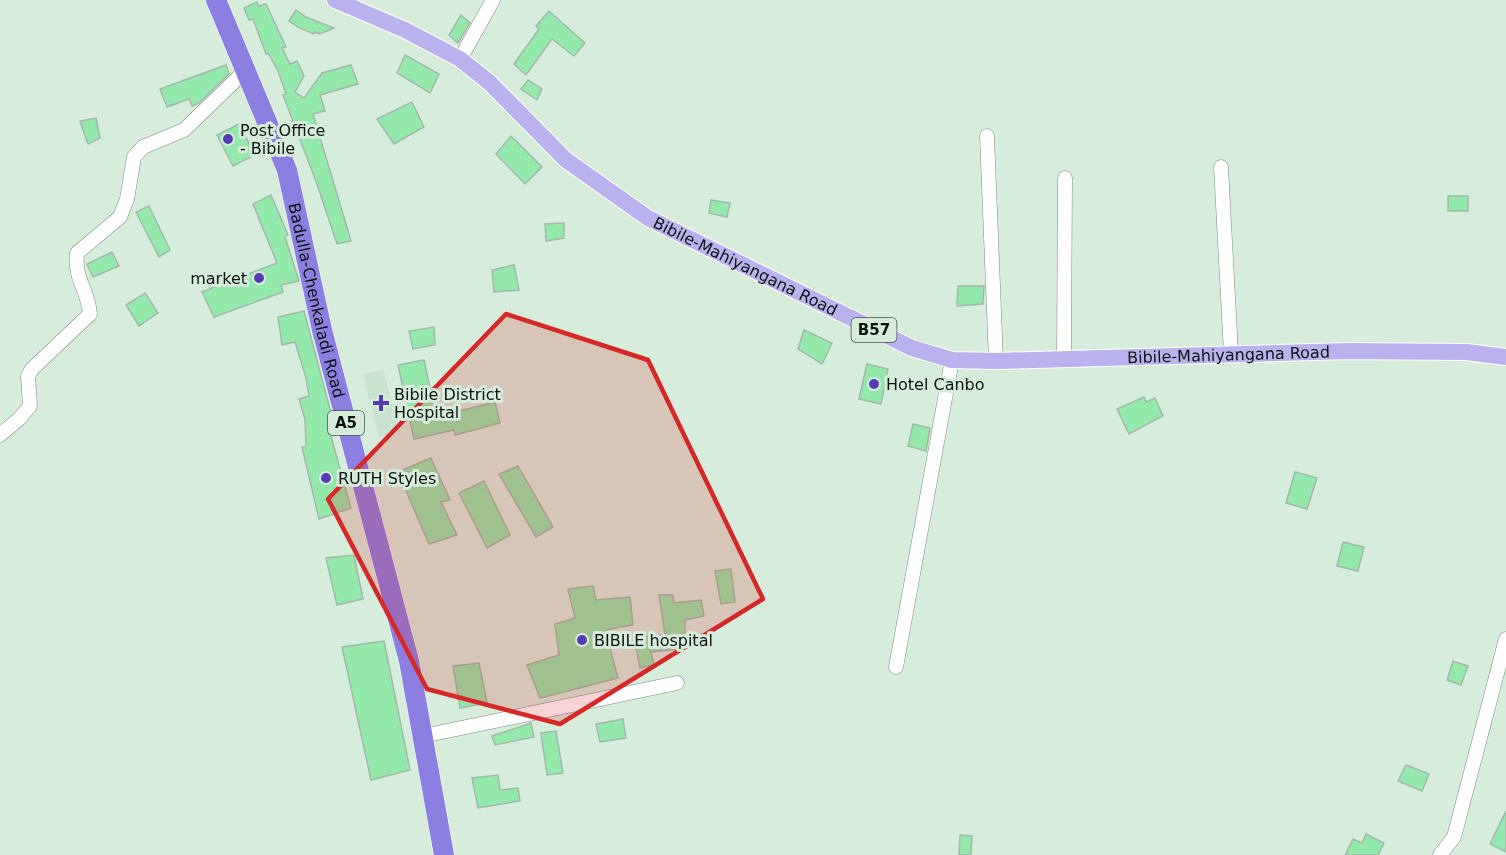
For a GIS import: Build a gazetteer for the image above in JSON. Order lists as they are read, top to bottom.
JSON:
{
  "streets": {
    "highway": ["Badulla-Chenkaladi Road", "A5"],
    "main road": ["Bibile-Mahiyangana Road", "B57"]
  },
  "places": {
    "other": [
      "Post Office - Bibile",
      "market",
      "Hotel Canbo",
      "RUTH Styles",
      "BIBILE hospital"
    ],
    "health": ["Bibile District Hospital"]
  }
}
